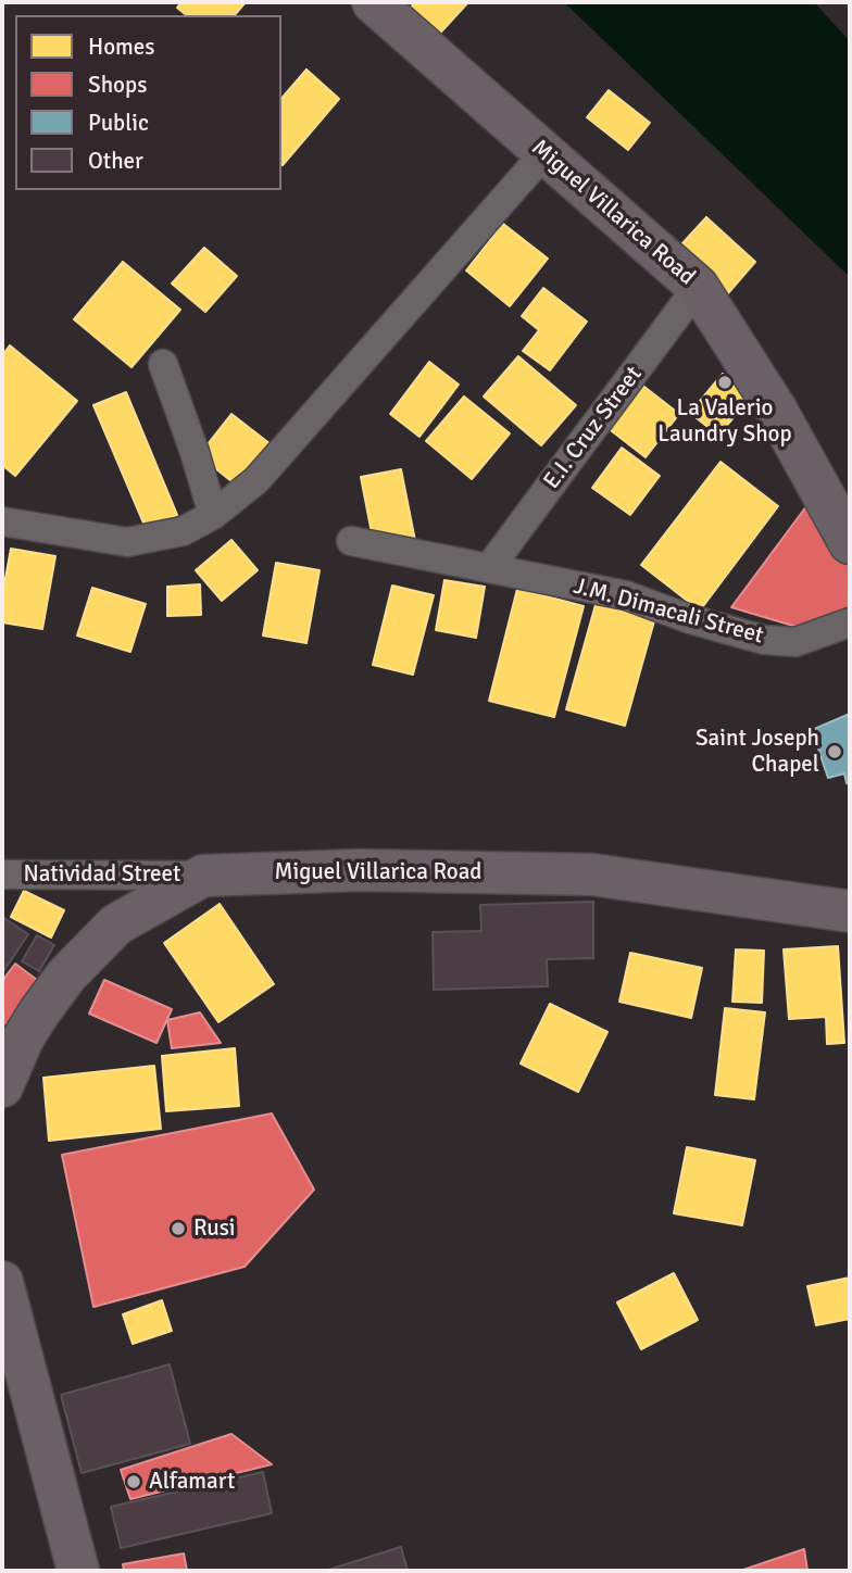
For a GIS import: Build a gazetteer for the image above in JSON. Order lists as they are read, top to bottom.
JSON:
{
  "streets": {
    "main road": ["Miguel Villarica Road"],
    "street": ["E.I. Cruz Street", "J.M. Dimacali Street", "Natividad Street"]
  },
  "crossings": [
    ["Miguel Villarica Road", "E.I. Cruz Street"],
    ["Miguel Villarica Road", "Natividad Street"],
    ["E.I. Cruz Street", "J.M. Dimacali Street"]
  ],
  "places": [
    "La Valerio Laundry Shop",
    "Saint Joseph Chapel",
    "Rusi",
    "Alfamart"
  ],
  "legend": [
    "Homes",
    "Shops",
    "Public",
    "Other"
  ]
}
